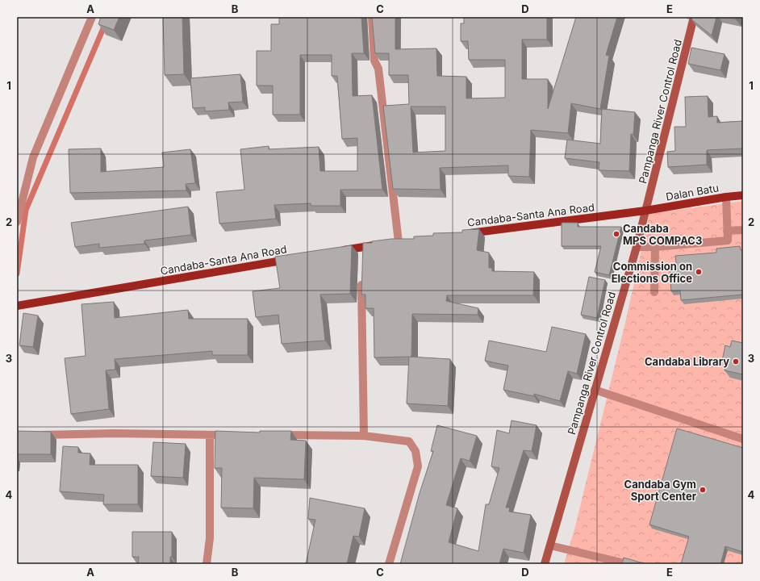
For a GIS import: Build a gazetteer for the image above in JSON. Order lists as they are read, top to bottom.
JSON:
{
  "streets": {
    "main road": ["Pampanga River Control Road", "Dalan Batu", "Candaba-Santa Ana Road"]
  },
  "crossings": [
    ["Pampanga River Control Road", "Dalan Batu"],
    ["Pampanga River Control Road", "Candaba-Santa Ana Road"],
    ["Dalan Batu", "Candaba-Santa Ana Road"]
  ],
  "places": [
    "Candaba MPS COMPAC3",
    "Commission on Elections Office",
    "Candaba Library",
    "Candaba Gym Sport Center"
  ],
  "grid": {
    "columns": [
      "A",
      "B",
      "C",
      "D",
      "E"
    ],
    "rows": [
      "1",
      "2",
      "3",
      "4"
    ]
  }
}
